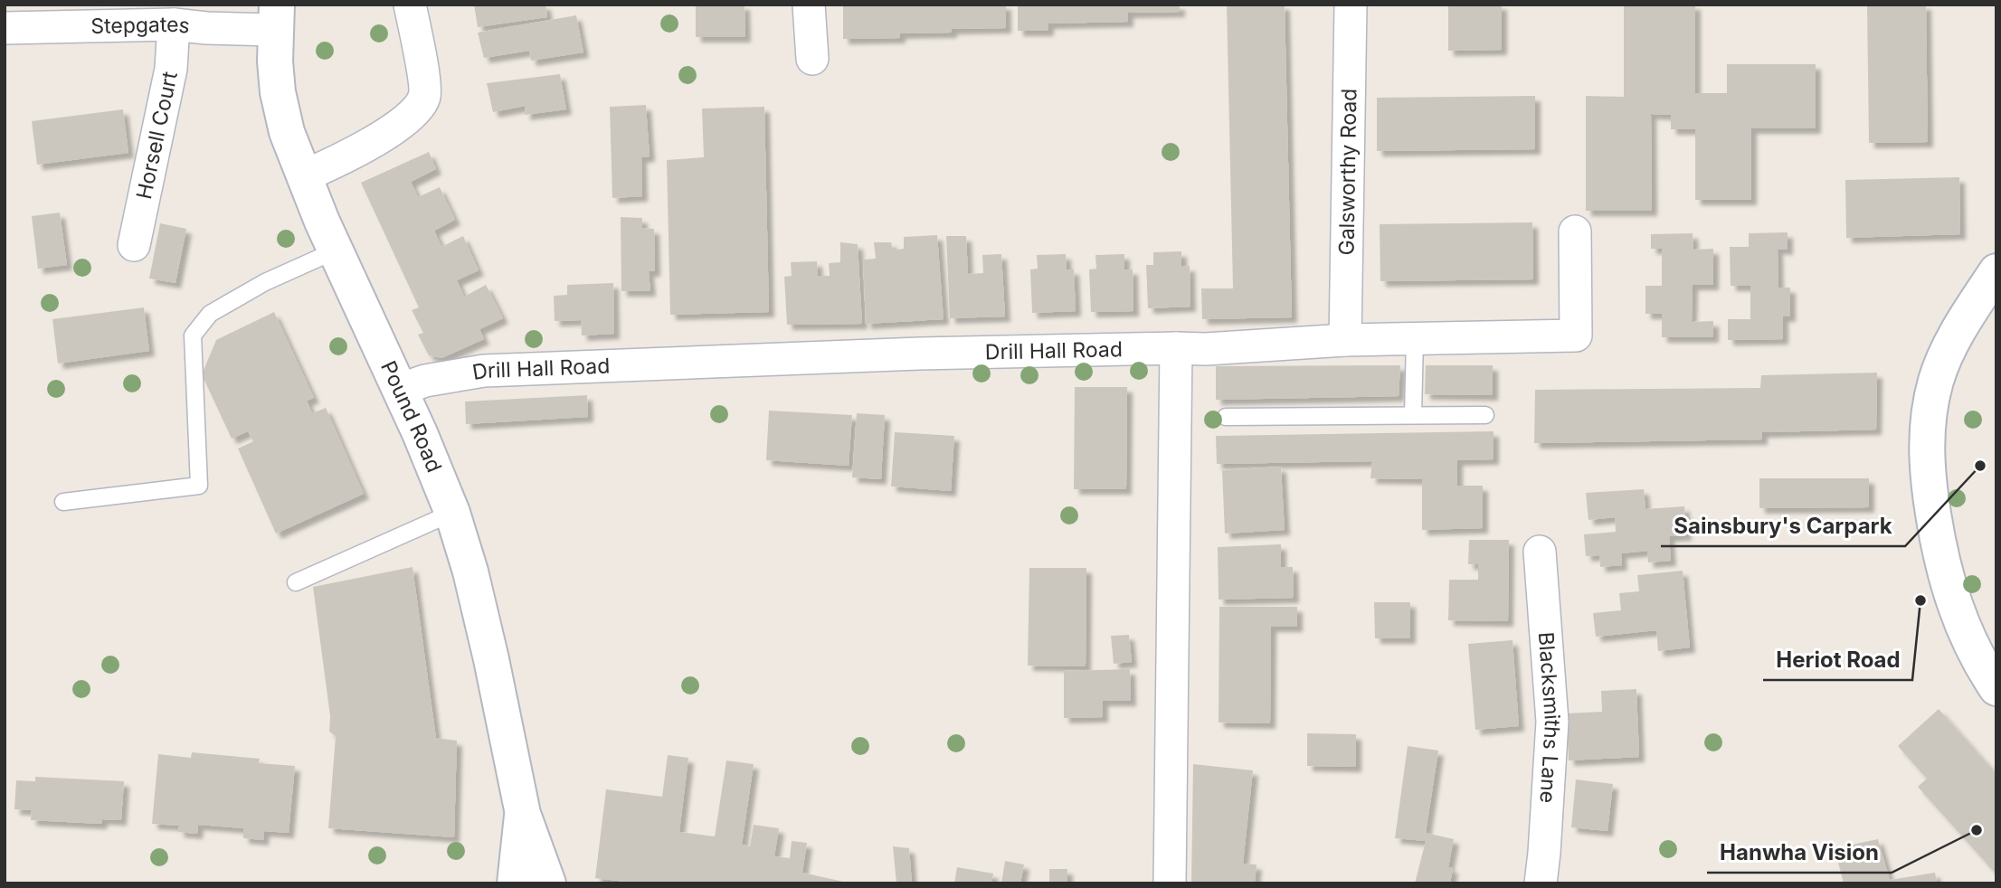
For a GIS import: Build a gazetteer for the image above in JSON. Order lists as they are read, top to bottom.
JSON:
{
  "streets": {
    "street": [
      "Stepgates",
      "Horsell Court",
      "Galsworthy Road",
      "Drill Hall Road",
      "Pound Road",
      "Blacksmiths Lane"
    ]
  },
  "crossings": [
    ["Stepgates", "Horsell Court"],
    ["Stepgates", "Pound Road"],
    ["Drill Hall Road", "Pound Road"]
  ],
  "places": ["Sainsbury's Carpark", "Heriot Road", "Hanwha Vision"]
}
